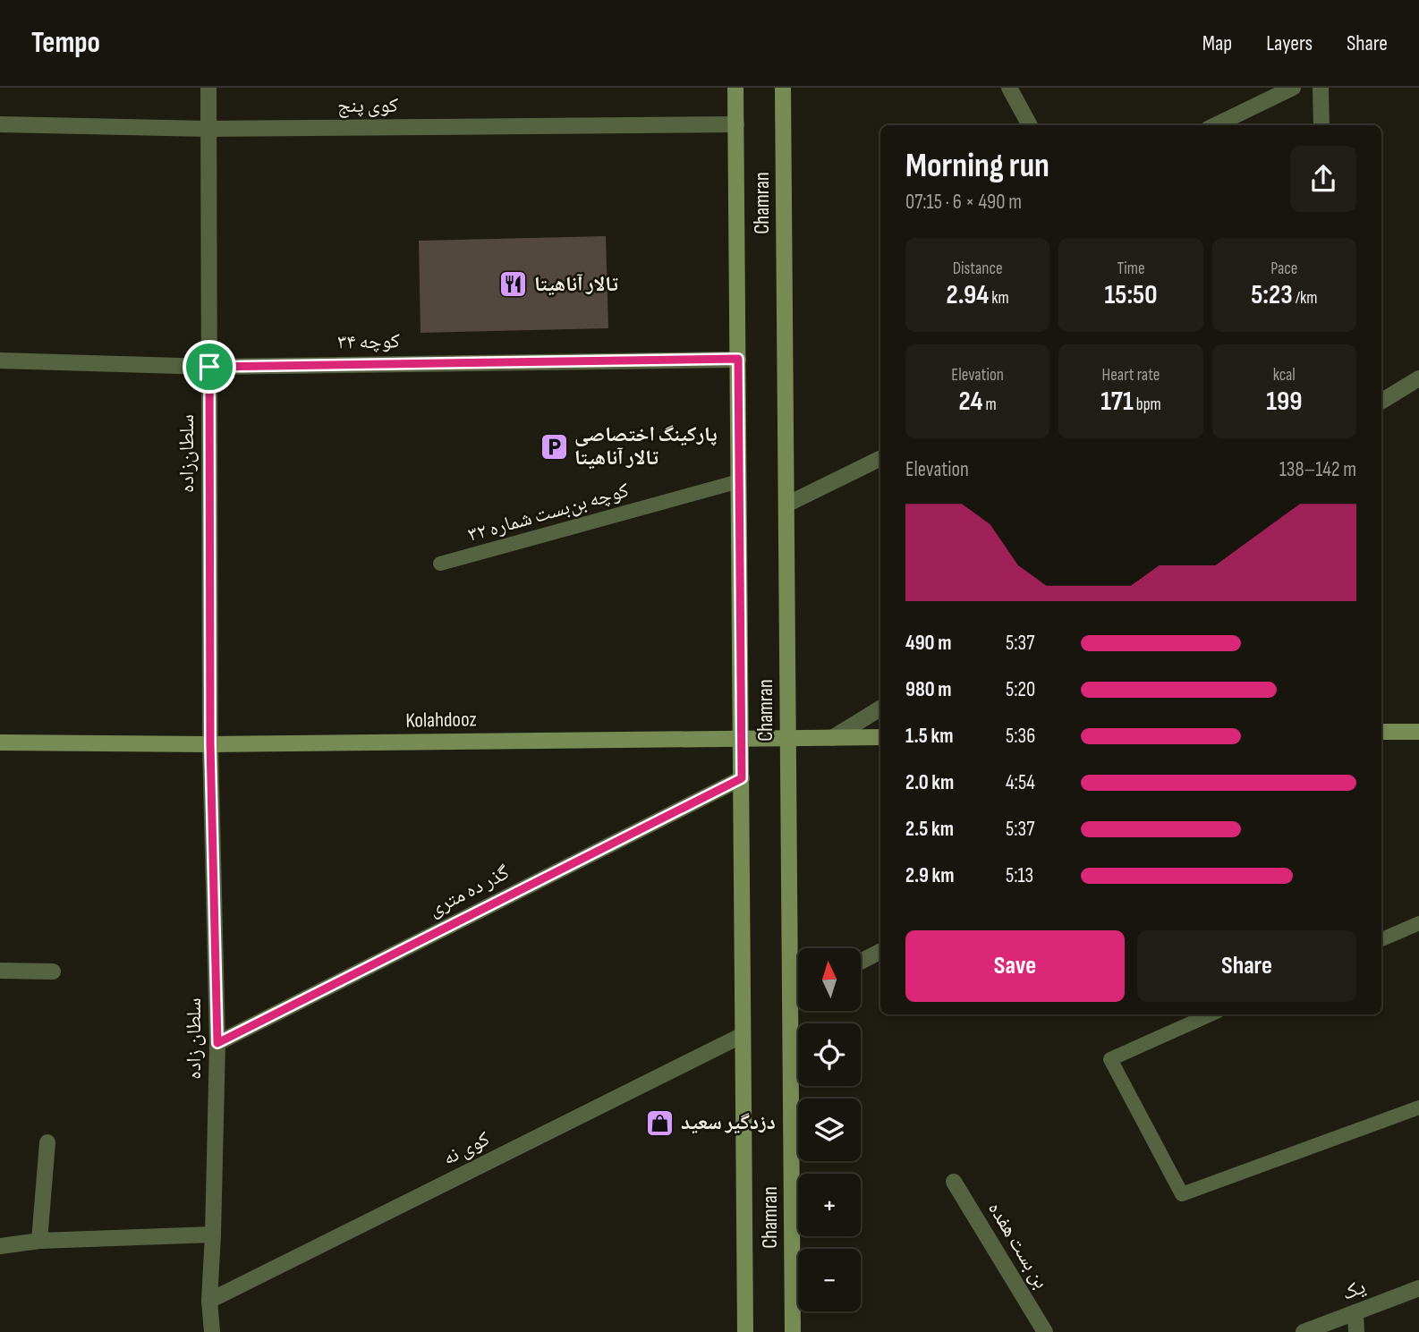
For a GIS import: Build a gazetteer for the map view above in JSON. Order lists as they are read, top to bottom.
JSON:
{
  "streets": {
    "street": [
      "کوی پنج",
      "Chamran",
      "کوچه ۳۴",
      "سلطان‌زاده",
      "Kolahdooz",
      "گذر ده متری",
      "سلطان زاده",
      "کوی نه",
      "بن بست هفده",
      "یک"
    ],
    "lane": ["کوچه بن‌بست شماره ۳۲"]
  },
  "crossings": [
    ["کوی پنج", "Chamran"],
    ["کوی پنج", "سلطان‌زاده"],
    ["Chamran", "کوچه ۳۴"],
    ["Chamran", "کوچه بن‌بست شماره ۳۲"],
    ["Chamran", "Kolahdooz"],
    ["Chamran", "گذر ده متری"],
    ["Chamran", "کوی نه"],
    ["کوچه ۳۴", "سلطان‌زاده"],
    ["سلطان‌زاده", "Kolahdooz"],
    ["سلطان‌زاده", "سلطان زاده"],
    ["Kolahdooz", "سلطان زاده"],
    ["گذر ده متری", "سلطان زاده"],
    ["سلطان زاده", "کوی نه"]
  ],
  "places": {
    "restaurant": ["تالار آناهیتا"],
    "parking": ["پارکینگ اختصاصی تالار آناهیتا"],
    "shop": ["دزدگیر سعید"]
  },
  "north": "top",
  "page": {
    "header": "Tempo",
    "nav": ["Map", "Layers", "Share"],
    "heading": ["Morning run", "07:15 · 6 × 490 m"],
    "stats": [
      ["Distance", "2.94 km"],
      ["Time", "15:50"],
      ["Pace", "5:23 /km"],
      ["Elevation", "24 m"],
      ["Heart rate", "171 bpm"],
      ["kcal", "199"]
    ],
    "chart": ["Elevation", "138–142 m"],
    "list": [
      {
        "name": "490 m",
        "note": "5:37"
      },
      {
        "name": "980 m",
        "note": "5:20"
      },
      {
        "name": "1.5 km",
        "note": "5:36"
      },
      {
        "name": "2.0 km",
        "note": "4:54"
      },
      {
        "name": "2.5 km",
        "note": "5:37"
      },
      {
        "name": "2.9 km",
        "note": "5:13"
      }
    ],
    "buttons": ["Save", "Share"],
    "map_buttons": ["+", "−"]
  }
}
